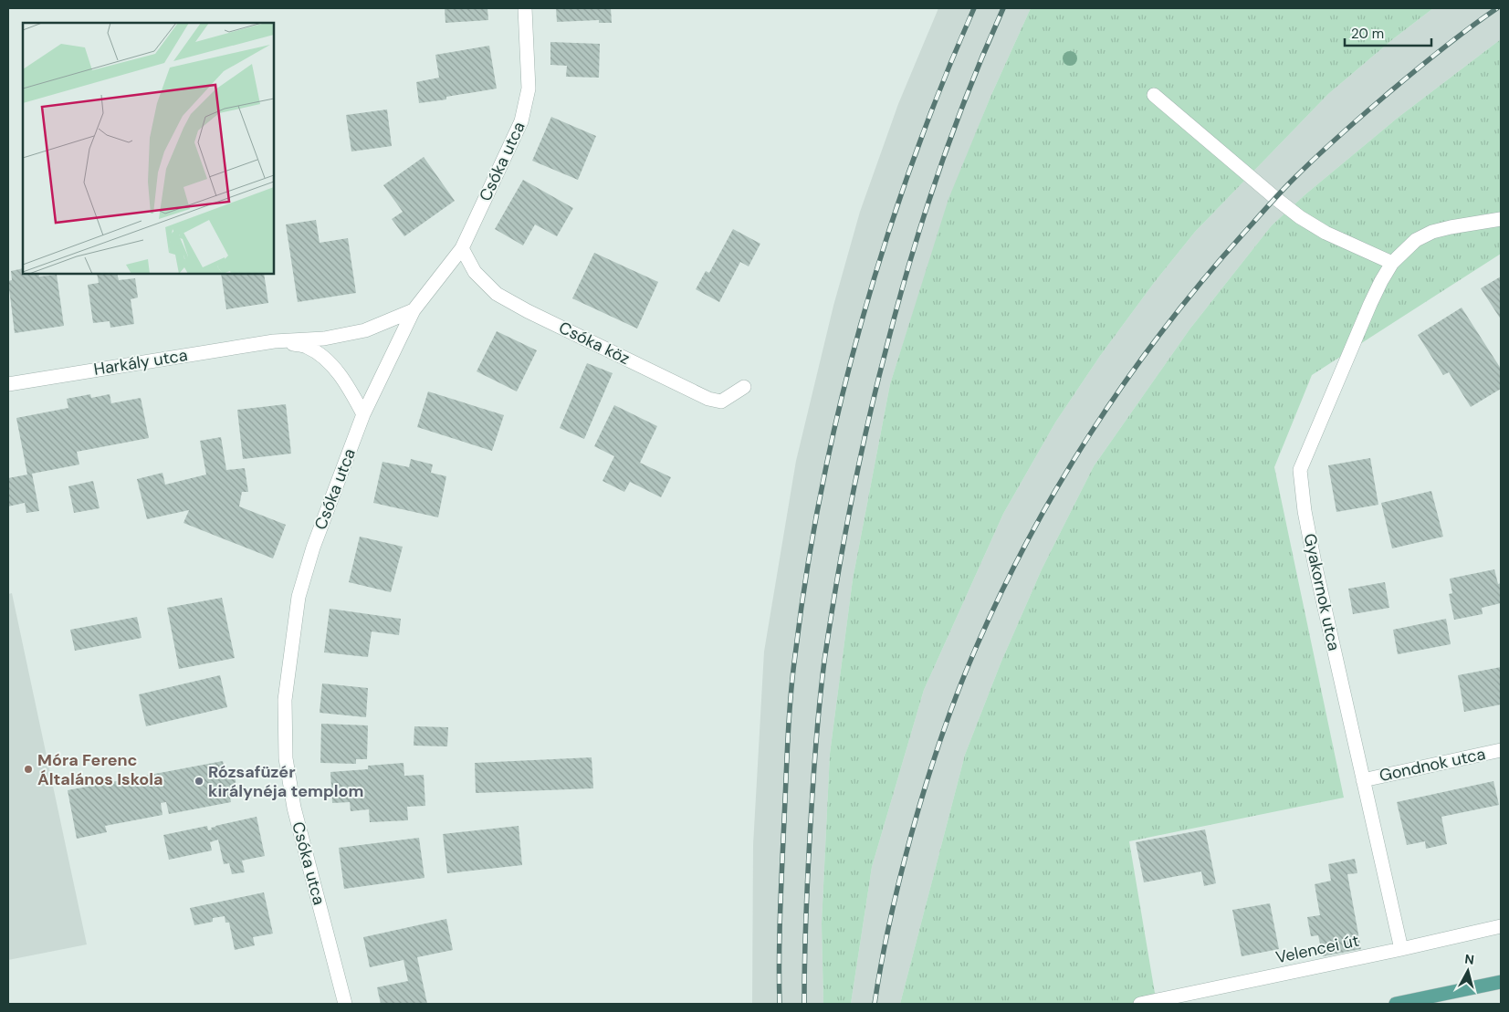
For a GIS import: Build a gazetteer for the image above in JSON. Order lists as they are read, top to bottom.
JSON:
{
  "streets": {
    "street": [
      "Csóka utca",
      "Csóka köz",
      "Harkály utca",
      "Gyakornok utca",
      "Gondnok utca",
      "Velencei út"
    ]
  },
  "crossings": [
    ["Csóka utca", "Csóka köz"],
    ["Csóka utca", "Harkály utca"],
    ["Gyakornok utca", "Gondnok utca"],
    ["Gyakornok utca", "Velencei út"]
  ],
  "places": ["Móra Ferenc Általános Iskola", "Rózsafüzér királynéja templom"],
  "scale_bar": "20 m",
  "north": "top"
}
